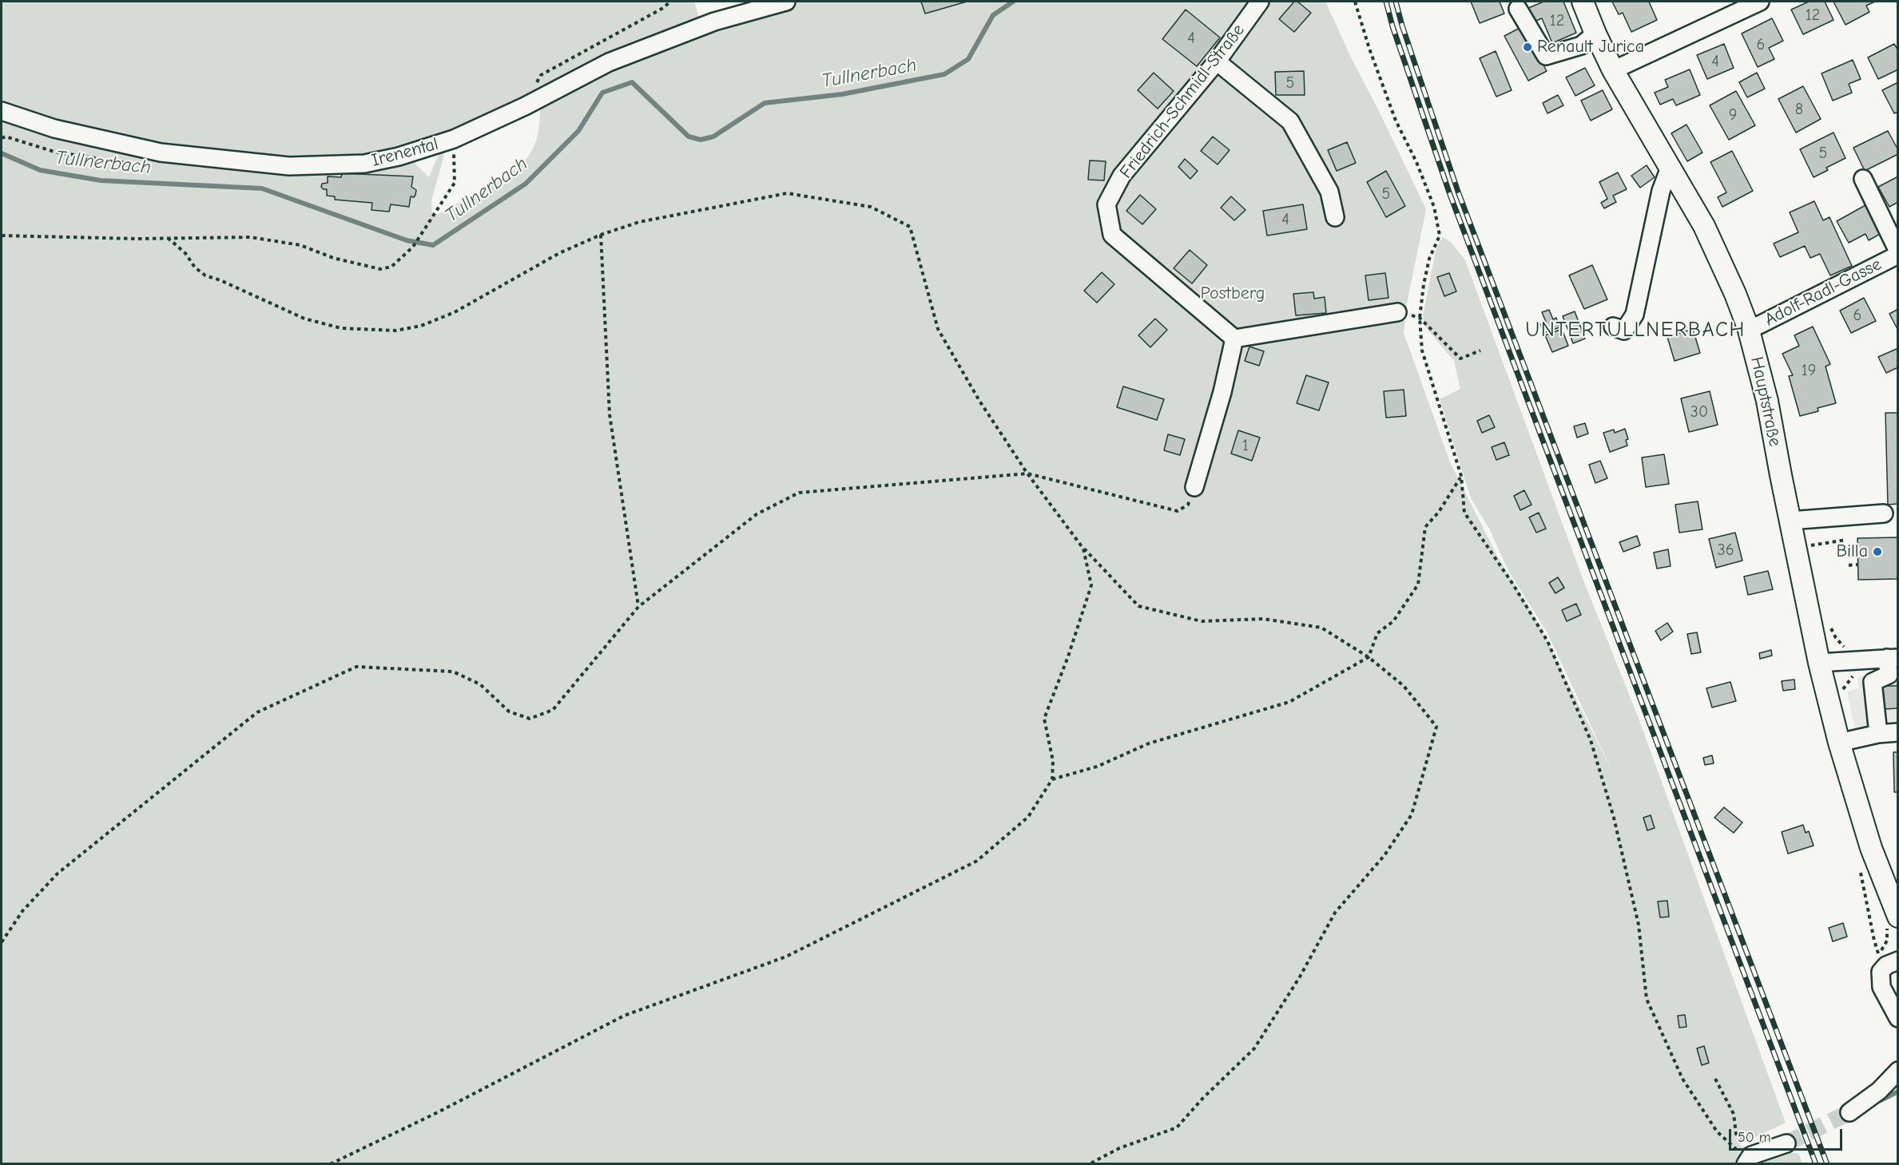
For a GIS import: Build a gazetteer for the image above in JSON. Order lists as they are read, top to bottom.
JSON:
{
  "streets": {
    "main road": ["Hauptstraße"],
    "street": ["Friedrich-Schmidl-Straße", "Irenental", "Adolf-Radl-Gasse"]
  },
  "crossings": [
    ["Adolf-Radl-Gasse", "Hauptstraße"]
  ],
  "districts": ["UNTERTULLNERBACH"],
  "water": ["Tullnerbach"],
  "parks": ["Postberg"],
  "places": ["Renault Jurica", "Billa"],
  "house_numbers": [
    "12",
    "12",
    "4",
    "6",
    "4",
    "5",
    "8",
    "9",
    "5",
    "5",
    "4",
    "6",
    "19",
    "30",
    "1",
    "36"
  ],
  "scale_bar": "50 m"
}
